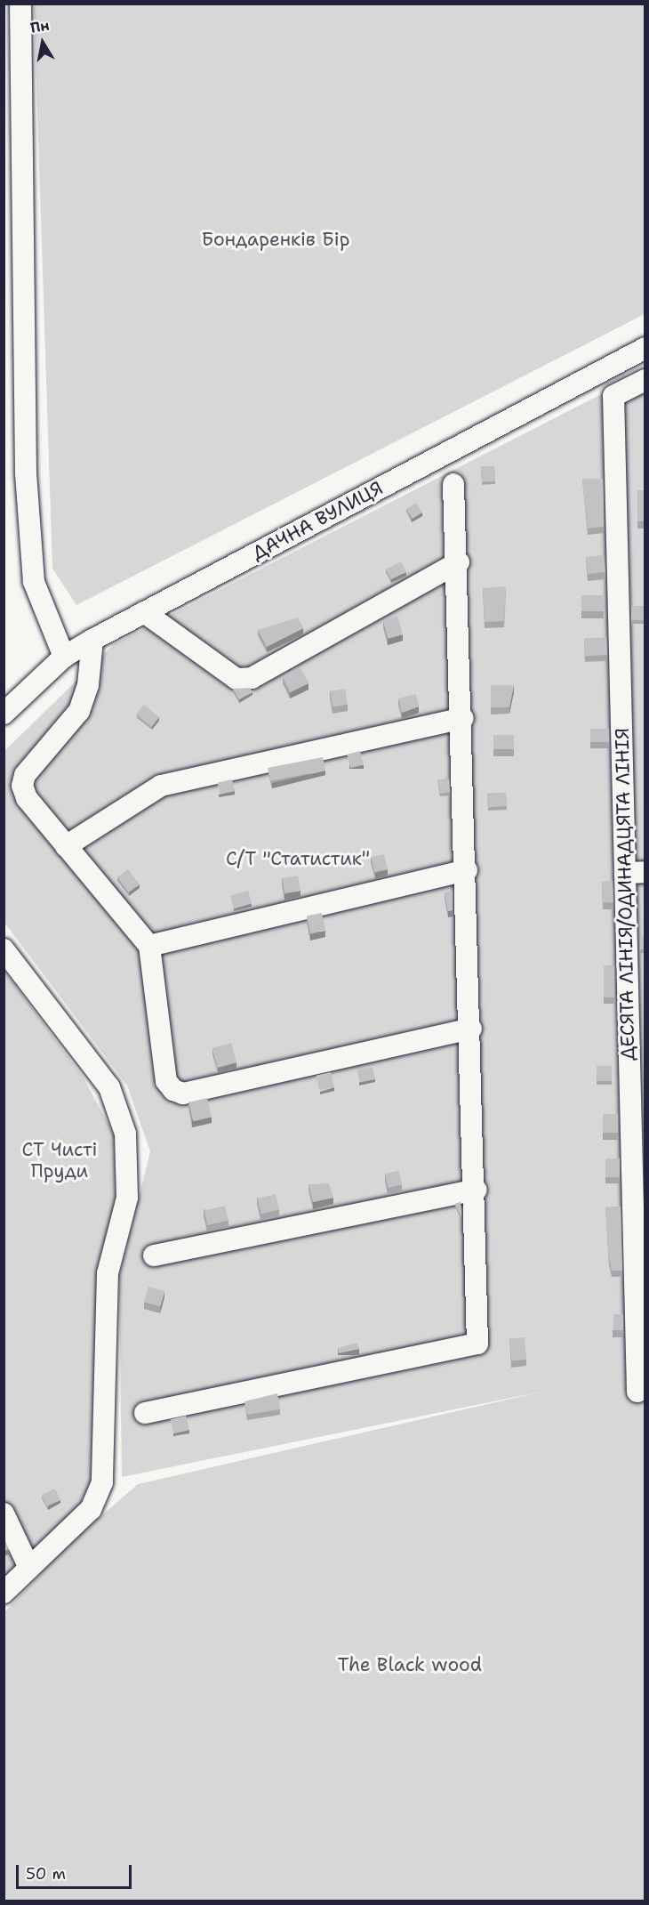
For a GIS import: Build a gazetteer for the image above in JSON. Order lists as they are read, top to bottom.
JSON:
{
  "streets": {
    "street": ["ДАЧНА ВУЛИЦЯ", "ДЕСЯТА ЛІНІЯ/ОДИНАДЦЯТА ЛІНІЯ"]
  },
  "parks": [
    "Бондаренків Бір",
    "С/Т \"Статистик\"",
    "СТ Чисті Пруди",
    "The Black wood"
  ],
  "scale_bar": "50 m",
  "north": "top"
}
